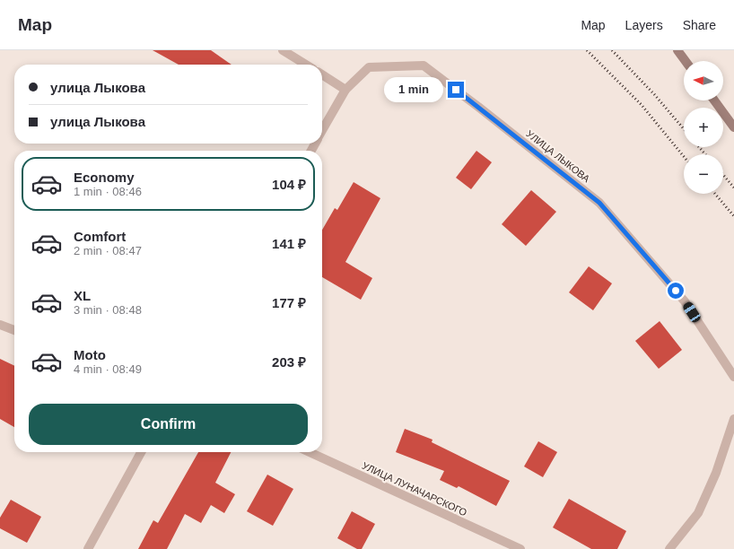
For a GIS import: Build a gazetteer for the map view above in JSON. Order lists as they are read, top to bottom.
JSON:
{
  "streets": {
    "street": ["УЛИЦА ЛЫКОВА", "УЛИЦА ЛУНАЧАРСКОГО"]
  },
  "north": "left",
  "page": {
    "header": "Map",
    "nav": ["Map", "Layers", "Share"],
    "map_buttons": ["+", "−"],
    "banner": ["улица Лыкова", "улица Лыкова"],
    "bubble": "1 min",
    "list": [
      {
        "name": "Economy",
        "note": "1 min · 08:46",
        "value": "104 ₽"
      },
      {
        "name": "Comfort",
        "note": "2 min · 08:47",
        "value": "141 ₽"
      },
      {
        "name": "XL",
        "note": "3 min · 08:48",
        "value": "177 ₽"
      },
      {
        "name": "Moto",
        "note": "4 min · 08:49",
        "value": "203 ₽"
      }
    ],
    "buttons": "Confirm"
  }
}
